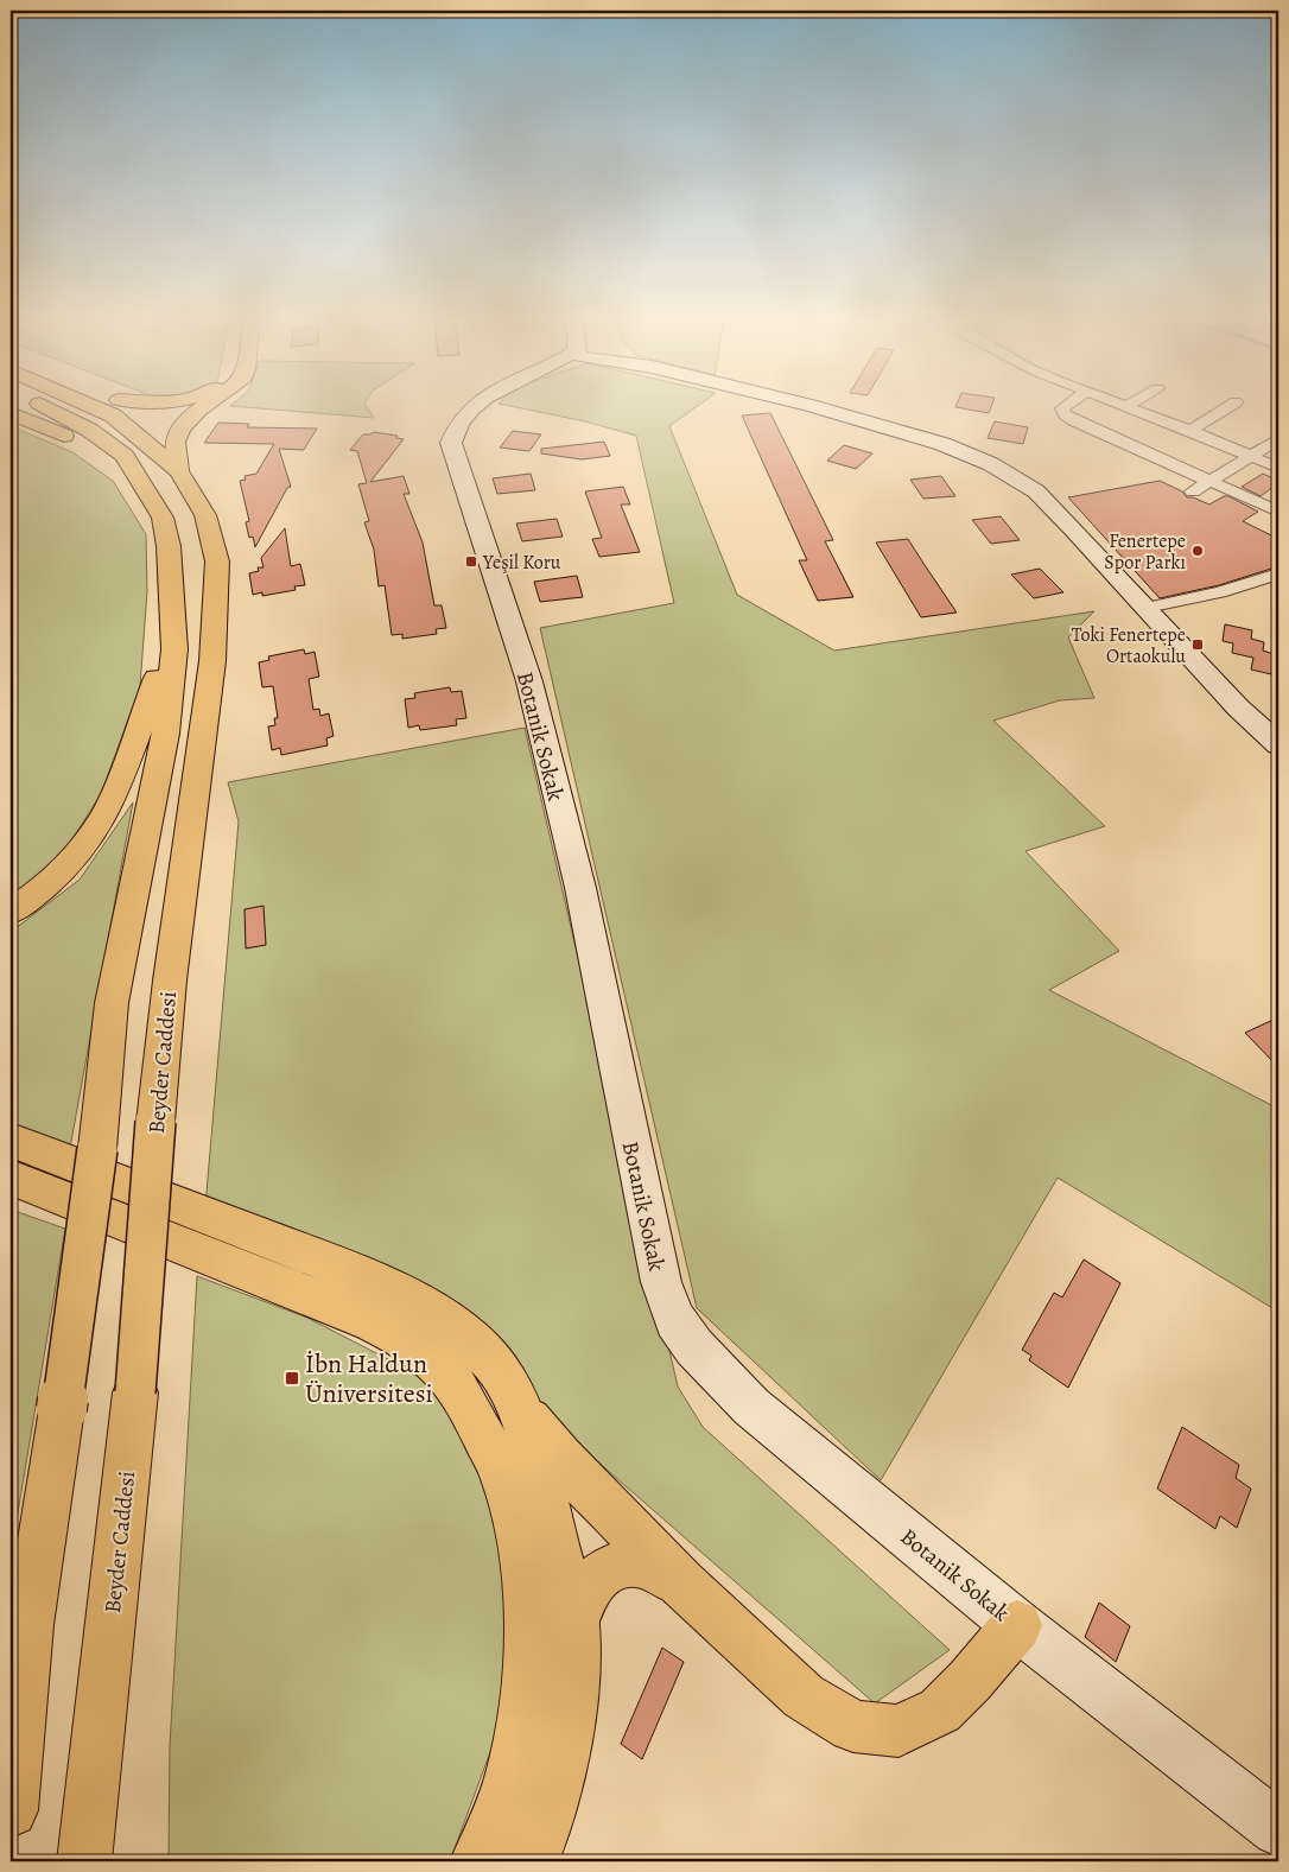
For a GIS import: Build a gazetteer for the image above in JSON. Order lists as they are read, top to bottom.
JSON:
{
  "streets": {
    "main road": ["Botanik Sokak", "Beyder Caddesi"]
  },
  "places": {
    "other": ["Fenertepe Spor Parkı"],
    "transit": ["Yeşil Koru", "Toki Fenertepe Ortaokulu", "İbn Haldun Üniversitesi"]
  }
}
